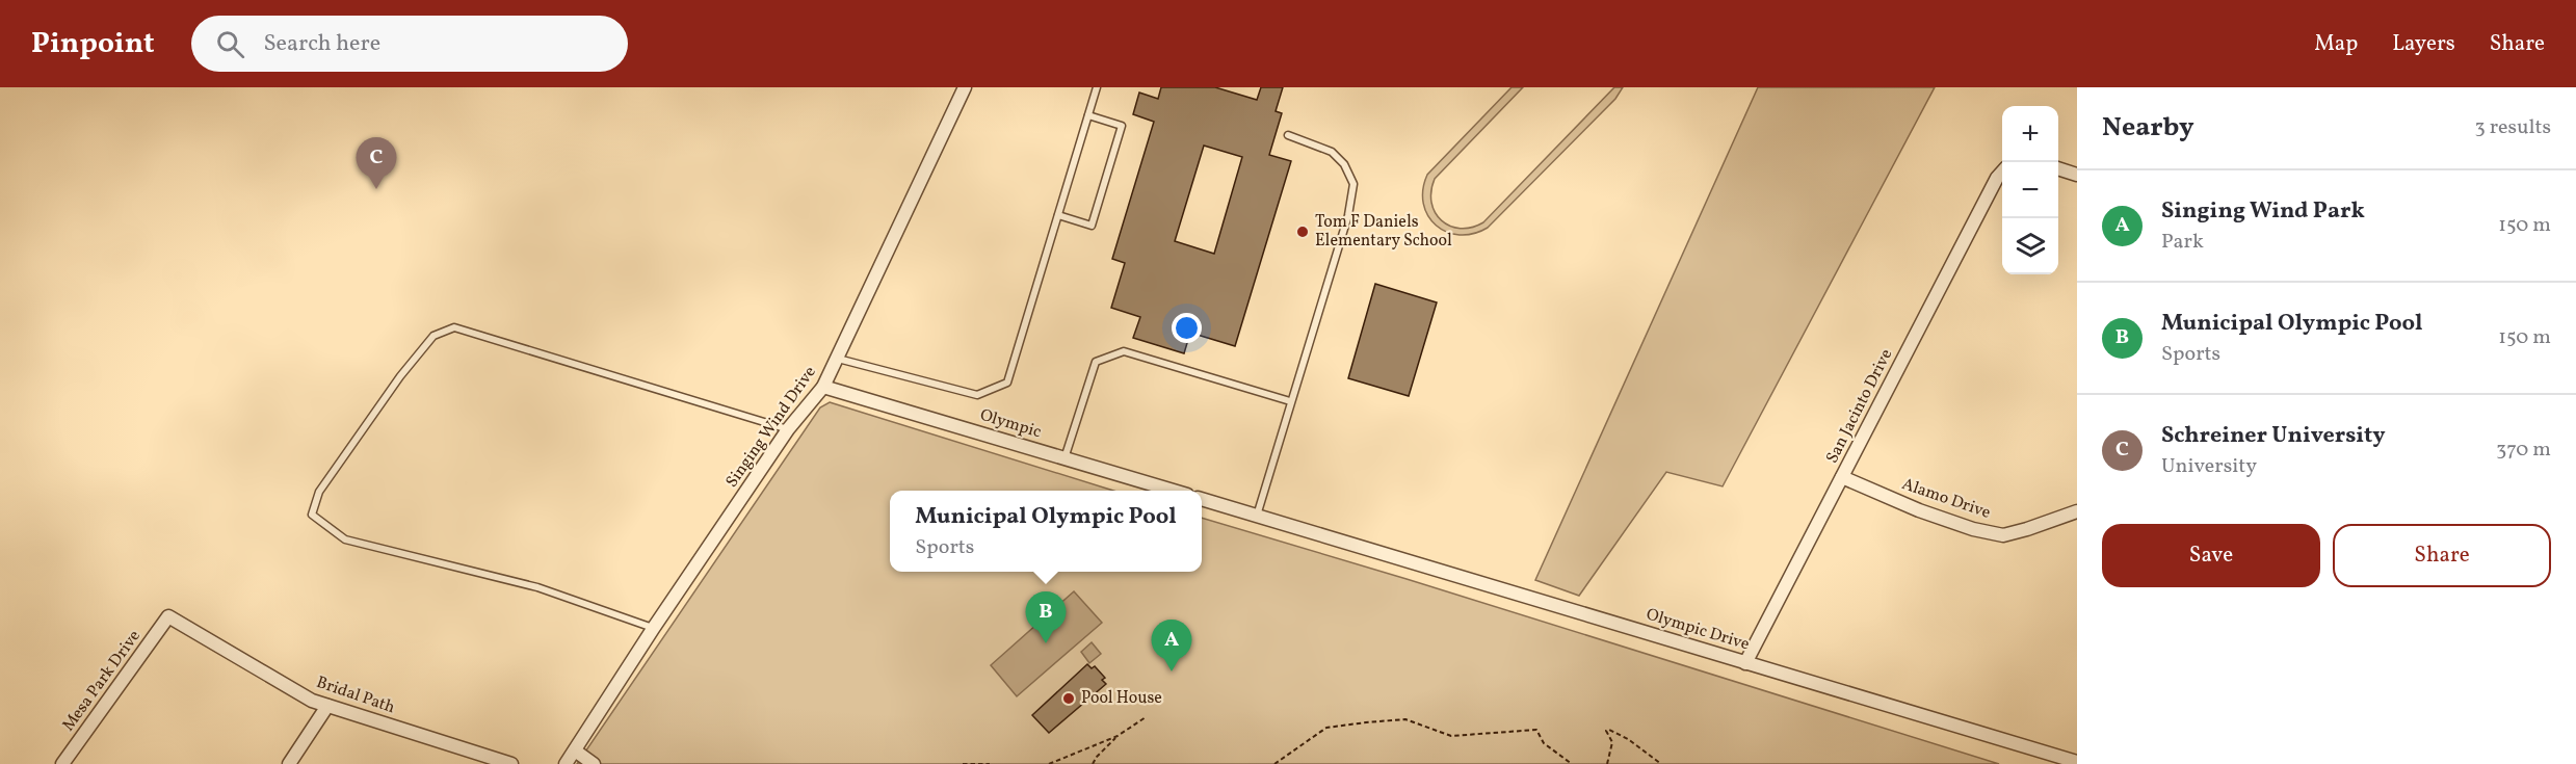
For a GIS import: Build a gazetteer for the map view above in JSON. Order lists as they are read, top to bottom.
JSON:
{
  "streets": {
    "street": [
      "San Jacinto Drive",
      "Olympic",
      "Singing Wind Drive",
      "Alamo Drive",
      "Olympic Drive",
      "Mesa Park Drive",
      "Bridal Path"
    ]
  },
  "crossings": [
    ["San Jacinto Drive", "Alamo Drive"],
    ["San Jacinto Drive", "Olympic Drive"],
    ["Olympic", "Singing Wind Drive"],
    ["Mesa Park Drive", "Bridal Path"]
  ],
  "places": ["Tom F Daniels Elementary School", "Pool House"],
  "page": {
    "header": "Pinpoint",
    "search": "Search here",
    "nav": ["Map", "Layers", "Share"],
    "heading": ["Nearby", "3 results"],
    "map_buttons": ["+", "−"],
    "pins": ["C", "B", "A"],
    "list": [
      {
        "mark": "A",
        "name": "Singing Wind Park",
        "note": "Park",
        "value": "150 m"
      },
      {
        "mark": "B",
        "name": "Municipal Olympic Pool",
        "note": "Sports",
        "value": "150 m"
      },
      {
        "mark": "C",
        "name": "Schreiner University",
        "note": "University",
        "value": "370 m"
      }
    ],
    "popup": ["Municipal Olympic Pool", "Sports"],
    "buttons": ["Save", "Share"]
  }
}
